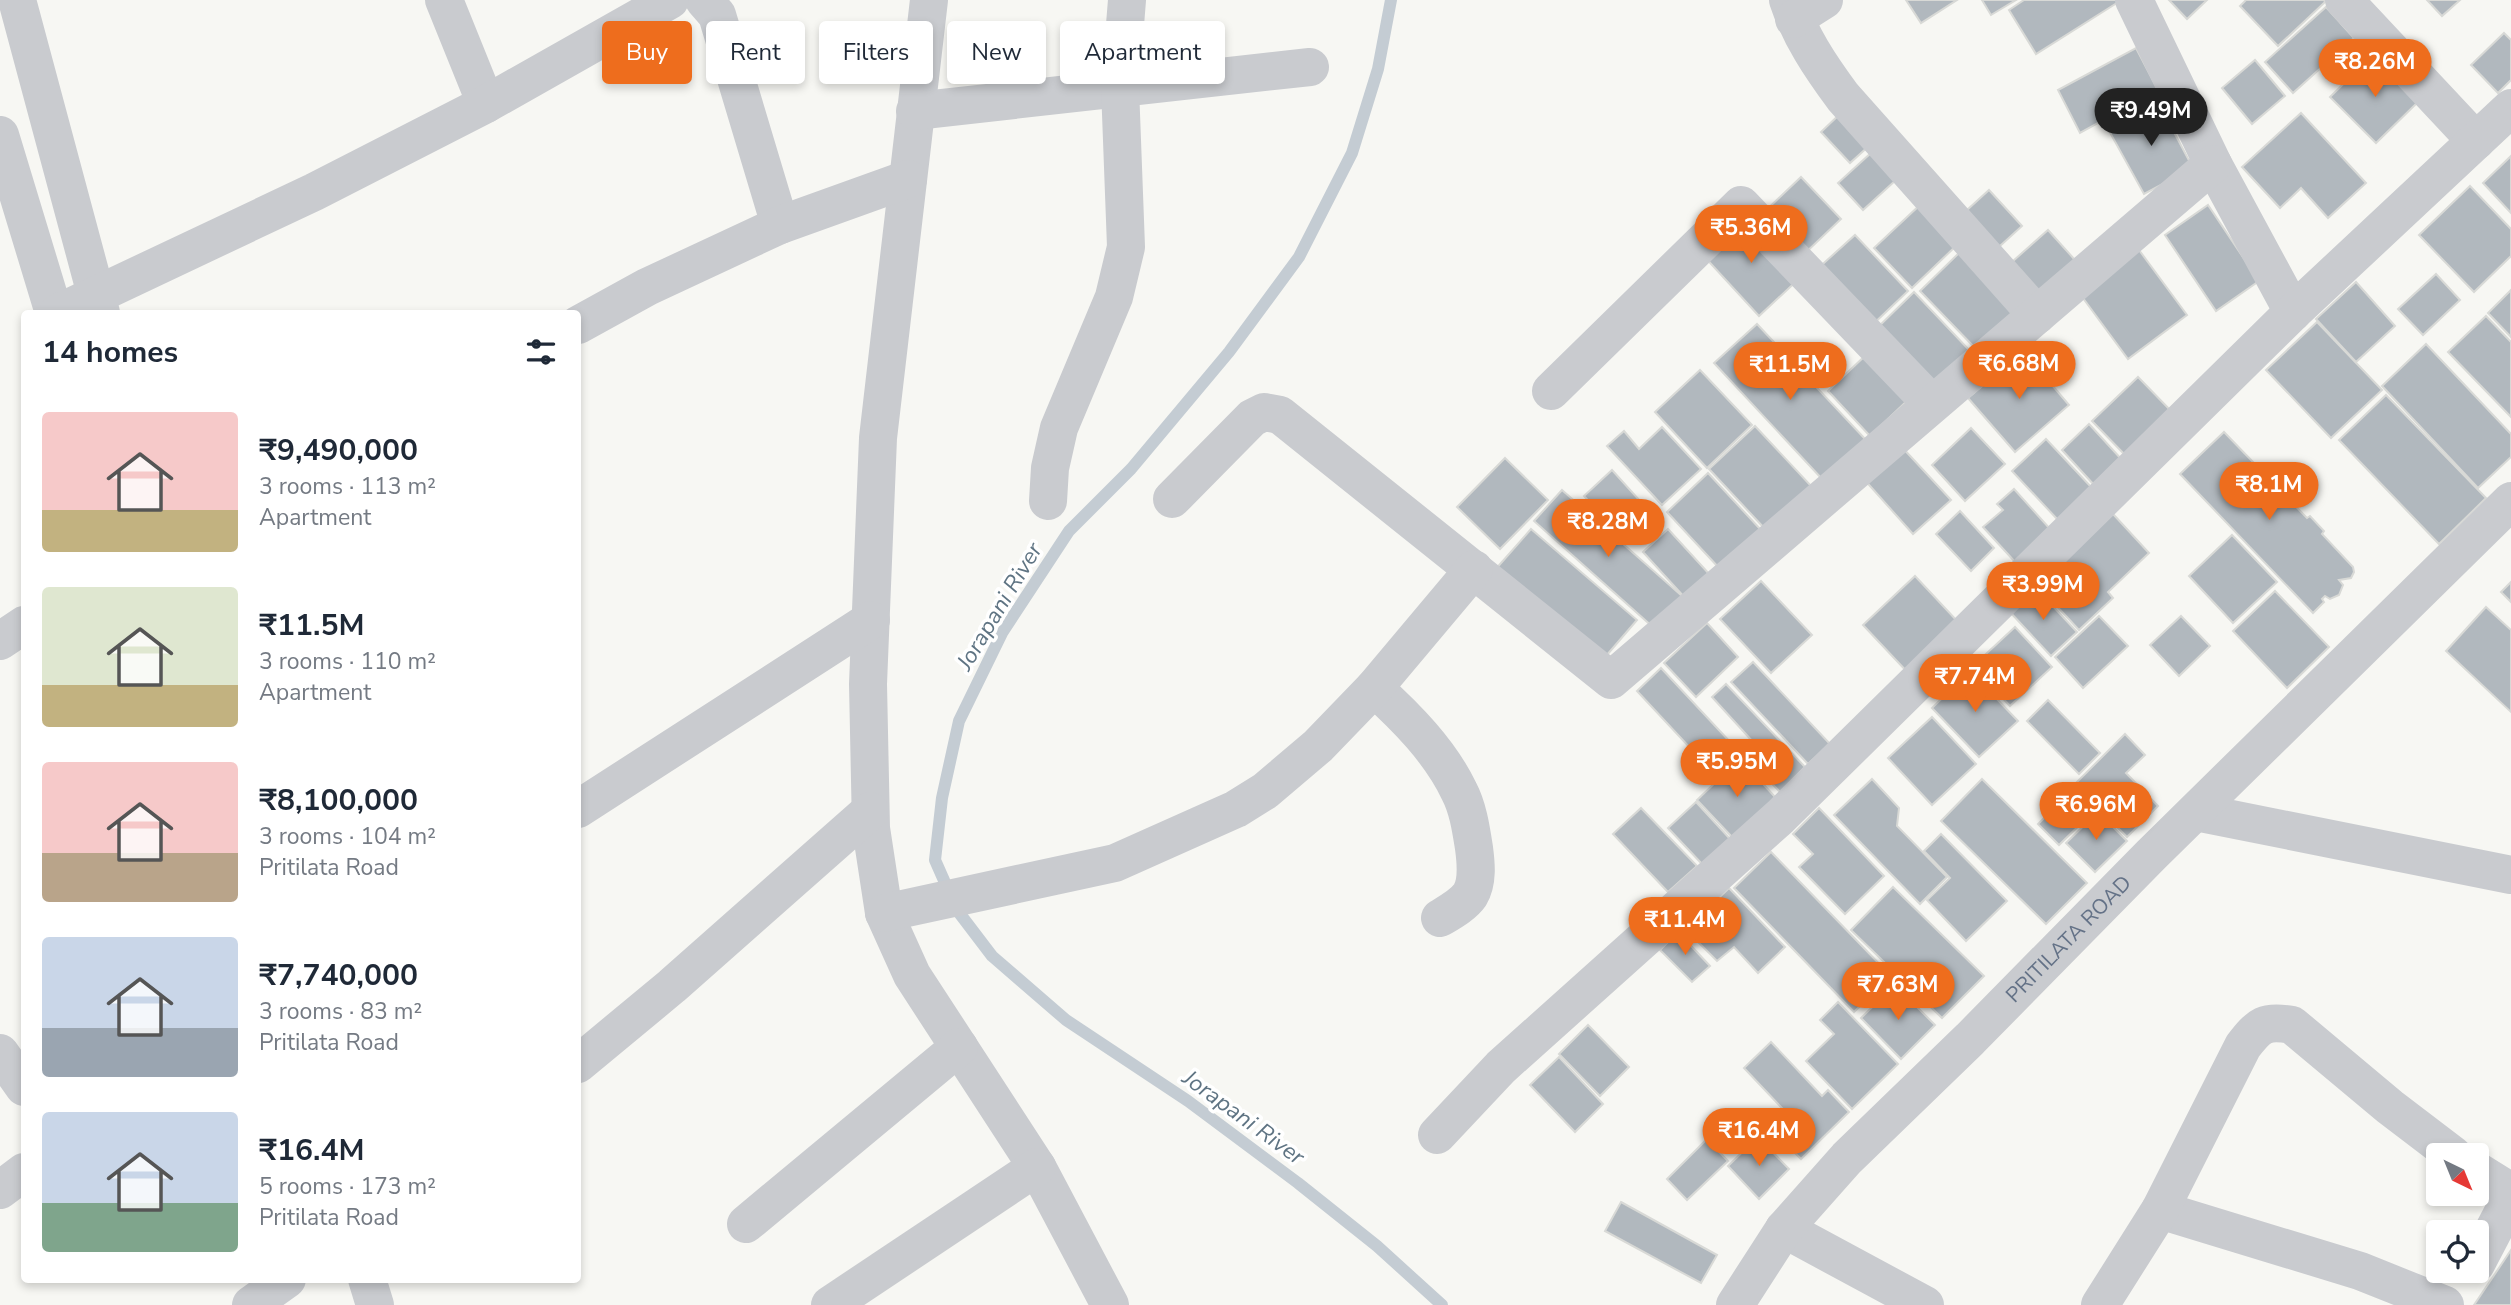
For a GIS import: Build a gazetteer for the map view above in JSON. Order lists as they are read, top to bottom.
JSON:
{
  "streets": {
    "street": ["PRITILATA ROAD"]
  },
  "water": ["Jorapani River"],
  "north": "bottom right",
  "page": {
    "chip": [
      "Buy",
      "Rent",
      "Filters",
      "New",
      "Apartment"
    ],
    "price": [
      "₹8.26M",
      "₹9.49M",
      "₹5.36M",
      "₹6.68M",
      "₹11.5M",
      "₹8.1M",
      "₹8.28M",
      "₹3.99M",
      "₹7.74M",
      "₹5.95M",
      "₹6.96M",
      "₹11.4M",
      "₹7.63M",
      "₹16.4M"
    ],
    "heading": "14 homes",
    "list": [
      {
        "name": "₹9,490,000",
        "note": "3 rooms · 113 m² · Apartment"
      },
      {
        "name": "₹11.5M",
        "note": "3 rooms · 110 m² · Apartment"
      },
      {
        "name": "₹8,100,000",
        "note": "3 rooms · 104 m² · Pritilata Road"
      },
      {
        "name": "₹7,740,000",
        "note": "3 rooms · 83 m² · Pritilata Road"
      },
      {
        "name": "₹16.4M",
        "note": "5 rooms · 173 m² · Pritilata Road"
      }
    ]
  }
}
